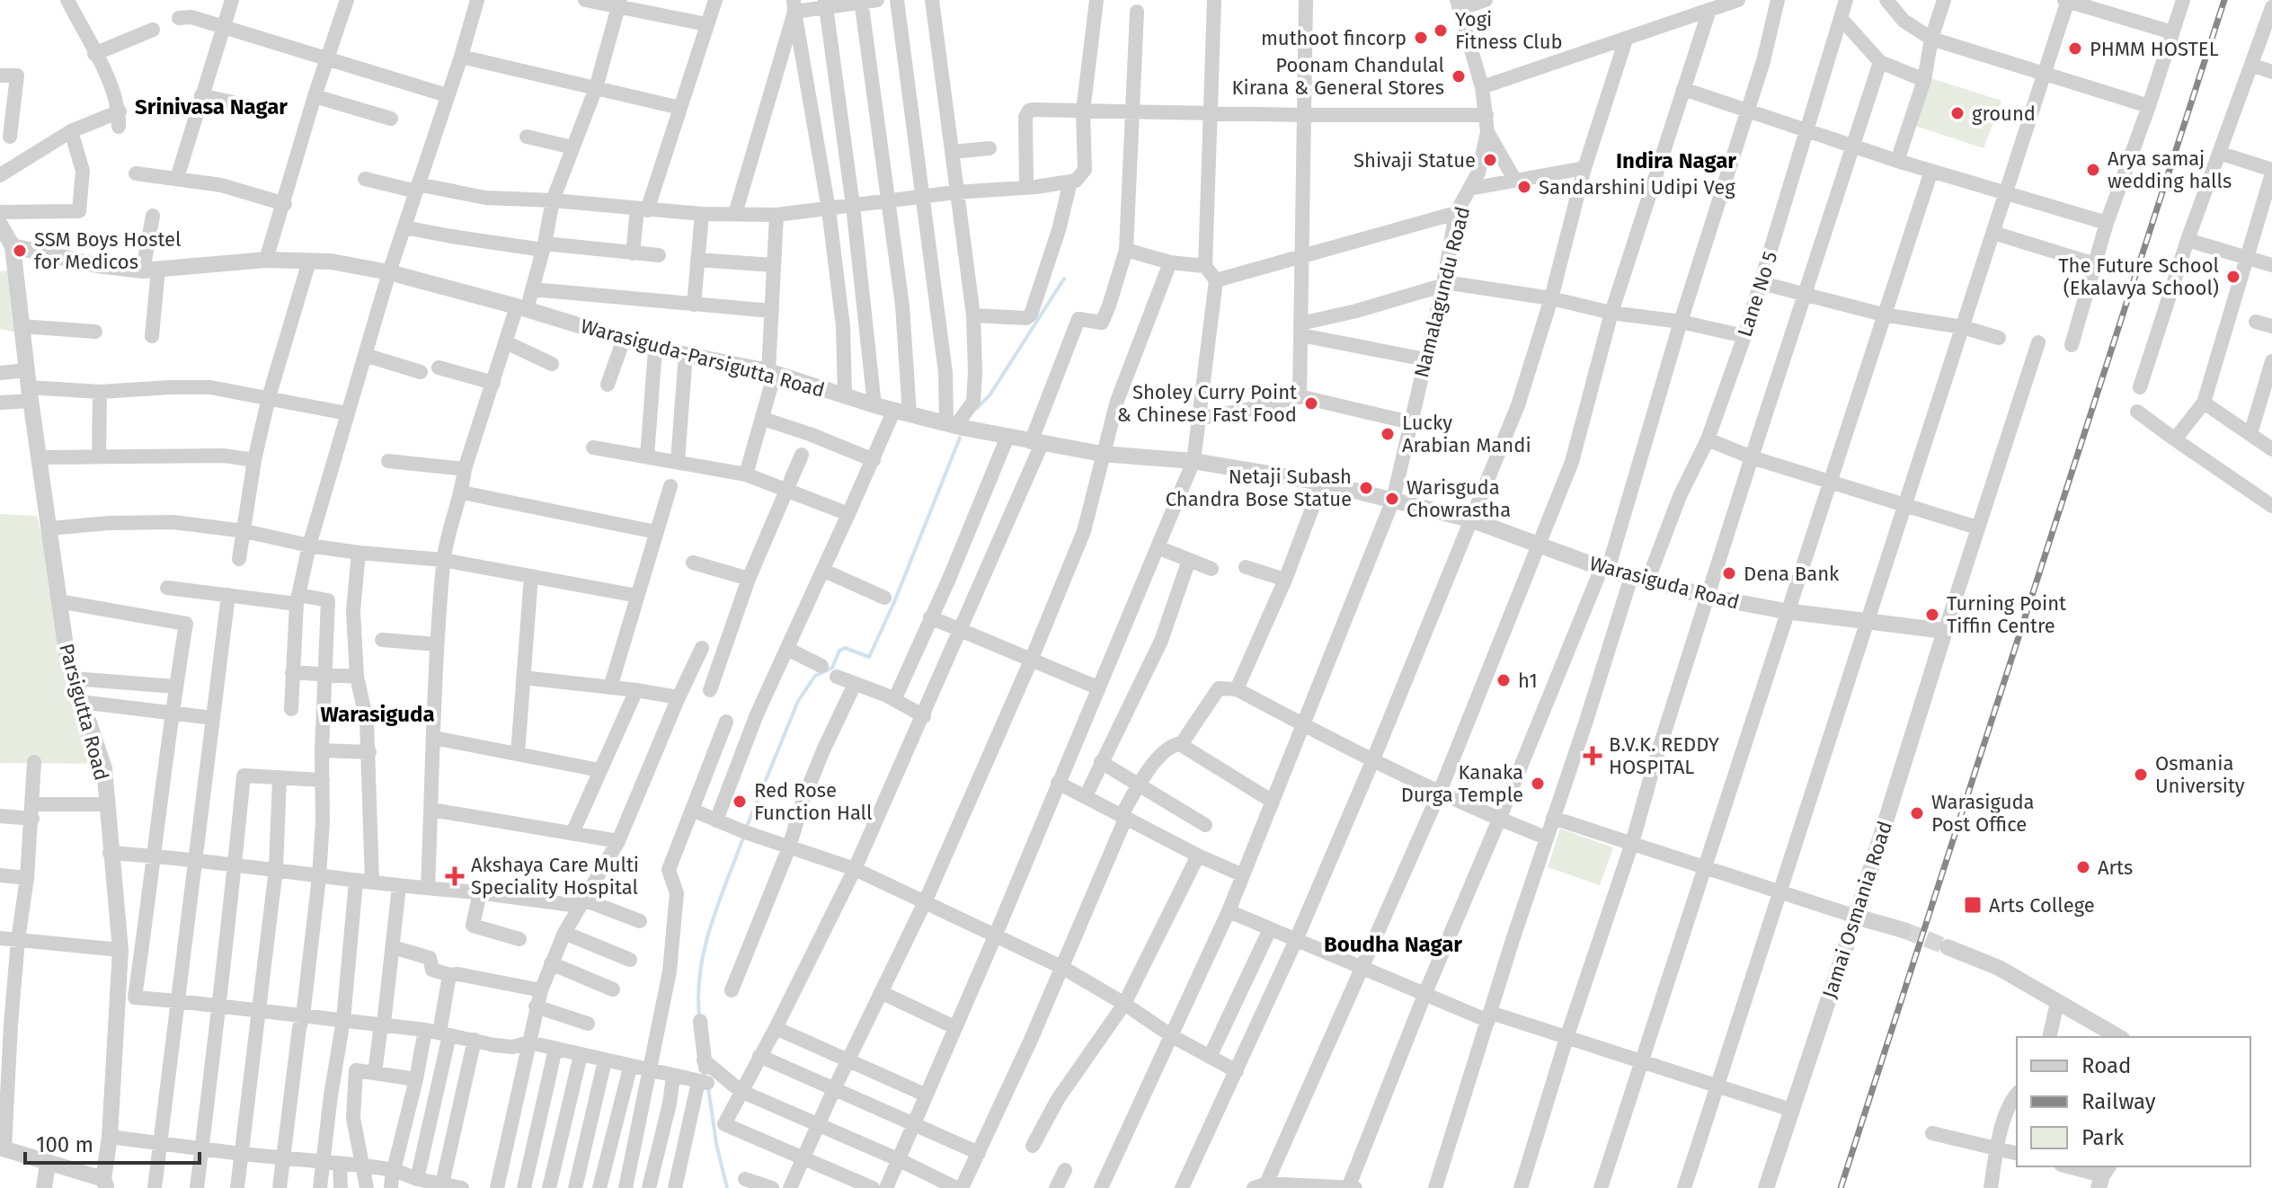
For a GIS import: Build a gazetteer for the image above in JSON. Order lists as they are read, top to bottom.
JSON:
{
  "streets": {
    "street": [
      "Namalagundu Road",
      "Lane No 5",
      "Warasiguda-Parsigutta Road",
      "Warasiguda Road",
      "Parsigutta Road",
      "Jamai Osmania Road"
    ]
  },
  "crossings": [
    ["Namalagundu Road", "Warasiguda-Parsigutta Road"],
    ["Namalagundu Road", "Warasiguda Road"],
    ["Lane No 5", "Warasiguda Road"],
    ["Warasiguda-Parsigutta Road", "Warasiguda Road"],
    ["Warasiguda-Parsigutta Road", "Parsigutta Road"],
    ["Warasiguda Road", "Jamai Osmania Road"]
  ],
  "districts": [
    "Srinivasa Nagar",
    "Indira Nagar",
    "Warasiguda",
    "Boudha Nagar"
  ],
  "places": {
    "other": [
      "Yogi Fitness Club",
      "muthoot fincorp",
      "PHMM HOSTEL",
      "Poonam Chandulal Kirana & General Stores",
      "ground",
      "Shivaji Statue",
      "Arya samaj wedding halls",
      "Sandarshini Udipi Veg",
      "SSM Boys Hostel for Medicos",
      "The Future School (Ekalavya School)",
      "Sholey Curry Point & Chinese Fast Food",
      "Lucky Arabian Mandi",
      "Netaji Subash Chandra Bose Statue",
      "Warisguda Chowrastha",
      "Dena Bank",
      "Turning Point Tiffin Centre",
      "h1",
      "Osmania University",
      "Kanaka Durga Temple",
      "Red Rose Function Hall",
      "Warasiguda Post Office",
      "Arts"
    ],
    "health": ["B.V.K. REDDY HOSPITAL", "Akshaya Care Multi Speciality Hospital"],
    "transit": ["Arts College"]
  },
  "legend": ["Road", "Railway", "Park"],
  "scale_bar": "100 m"
}
